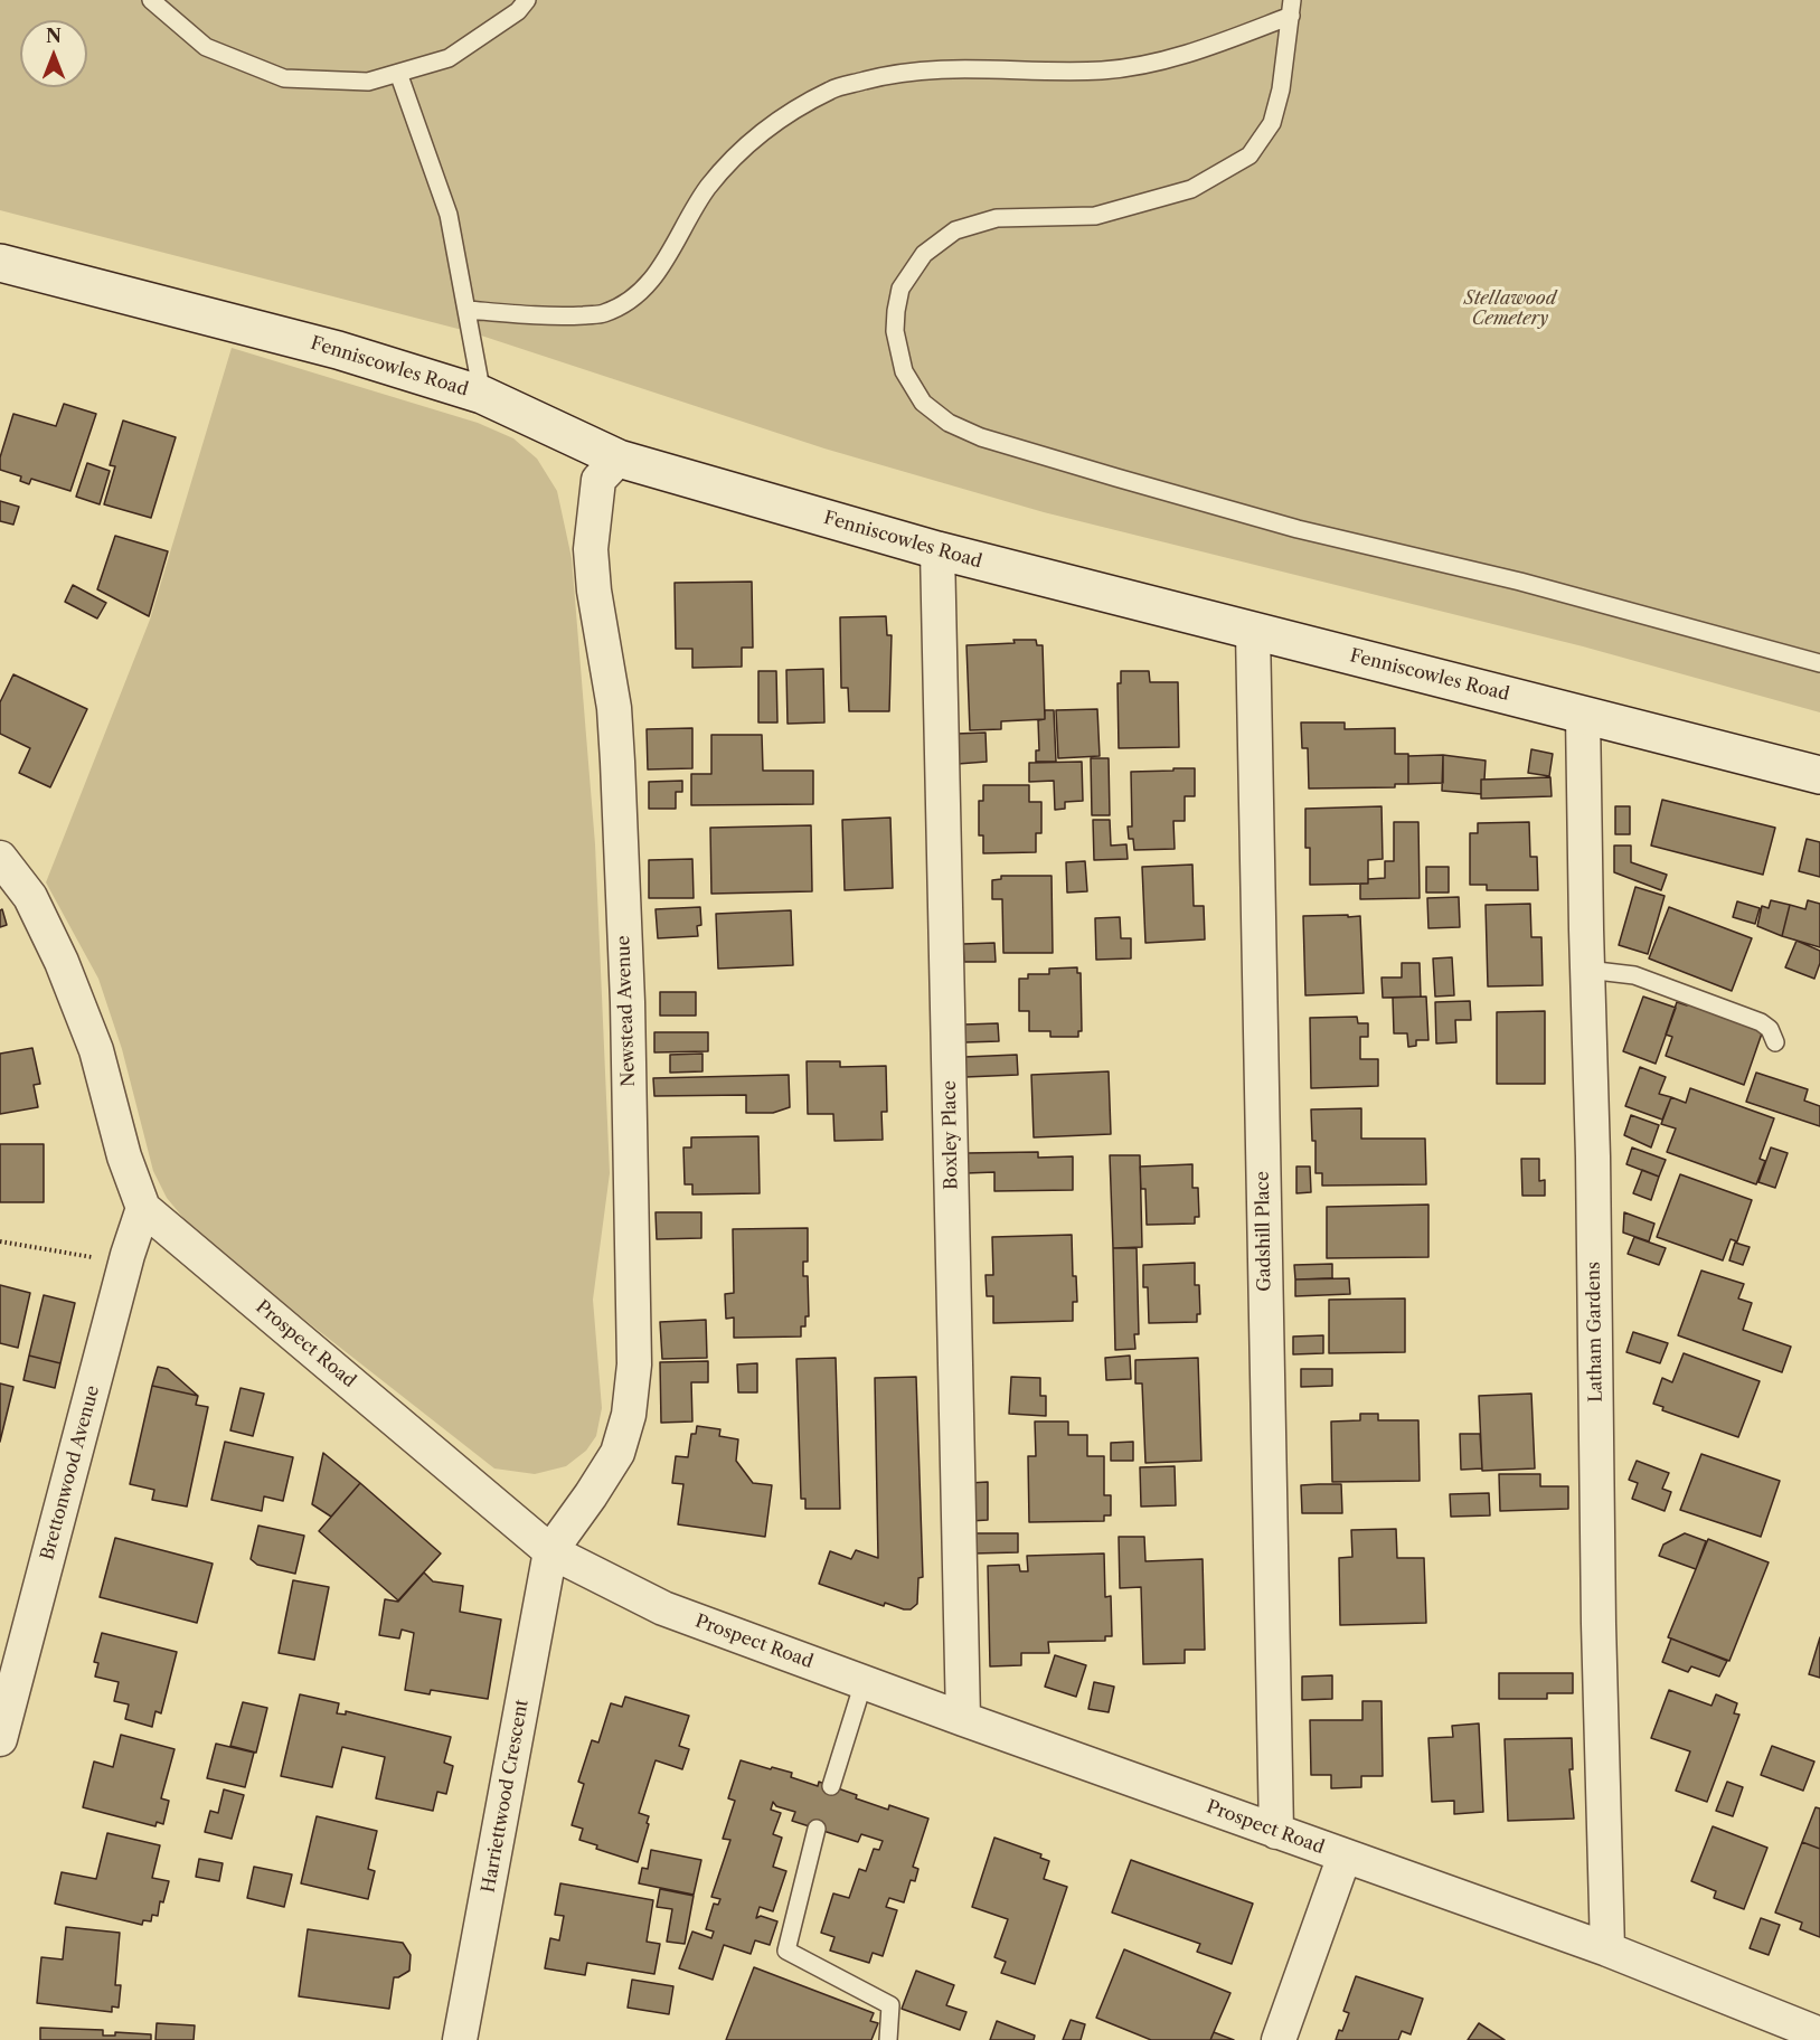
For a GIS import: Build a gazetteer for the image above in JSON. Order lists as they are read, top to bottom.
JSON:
{
  "streets": {
    "street": [
      "Fenniscowles Road",
      "Newstead Avenue",
      "Boxley Place",
      "Gadshill Place",
      "Latham Gardens",
      "Prospect Road",
      "Brettonwood Avenue",
      "Harriettwood Crescent"
    ]
  },
  "crossings": [
    ["Fenniscowles Road", "Newstead Avenue"],
    ["Fenniscowles Road", "Boxley Place"],
    ["Fenniscowles Road", "Gadshill Place"],
    ["Fenniscowles Road", "Latham Gardens"],
    ["Newstead Avenue", "Prospect Road"],
    ["Newstead Avenue", "Harriettwood Crescent"],
    ["Boxley Place", "Prospect Road"],
    ["Gadshill Place", "Prospect Road"],
    ["Latham Gardens", "Prospect Road"],
    ["Prospect Road", "Brettonwood Avenue"],
    ["Prospect Road", "Harriettwood Crescent"]
  ],
  "parks": ["Stellawood Cemetery"],
  "north": "top"
}
